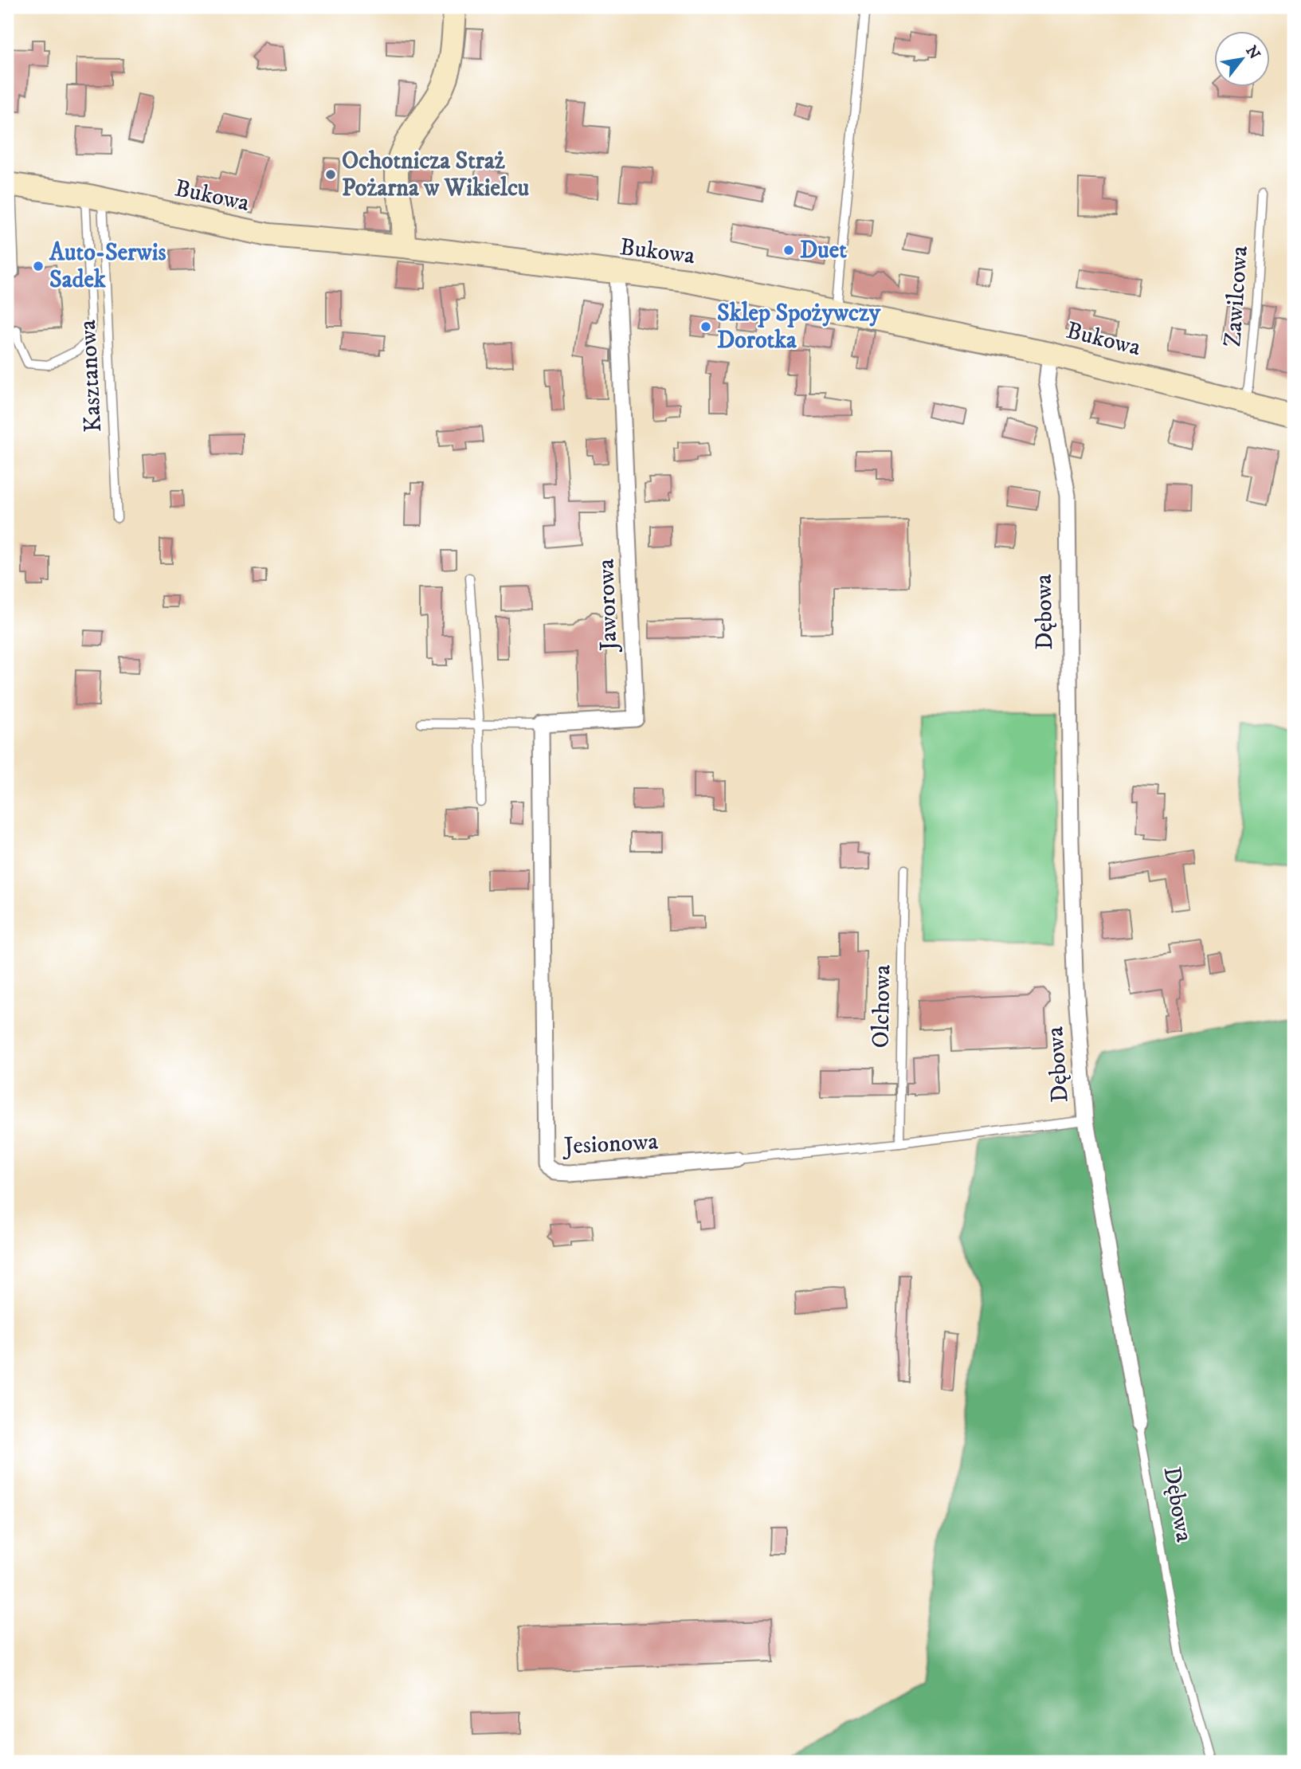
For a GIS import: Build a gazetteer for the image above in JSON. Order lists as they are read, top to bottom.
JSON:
{
  "streets": {
    "street": [
      "Bukowa",
      "Jaworowa",
      "Dębowa",
      "Jesionowa"
    ],
    "lane": ["Zawilcowa", "Kasztanowa", "Olchowa"]
  },
  "crossings": [
    ["Bukowa", "Zawilcowa"],
    ["Bukowa", "Kasztanowa"],
    ["Bukowa", "Jaworowa"],
    ["Bukowa", "Dębowa"],
    ["Jaworowa", "Jesionowa"],
    ["Dębowa", "Jesionowa"],
    ["Olchowa", "Jesionowa"]
  ],
  "places": [
    "Ochotnicza Straż Pożarna w Wikielcu",
    "Duet",
    "Auto-Serwis Sadek",
    "Sklep Spożywczy Dorotka"
  ],
  "north": "top right"
}
